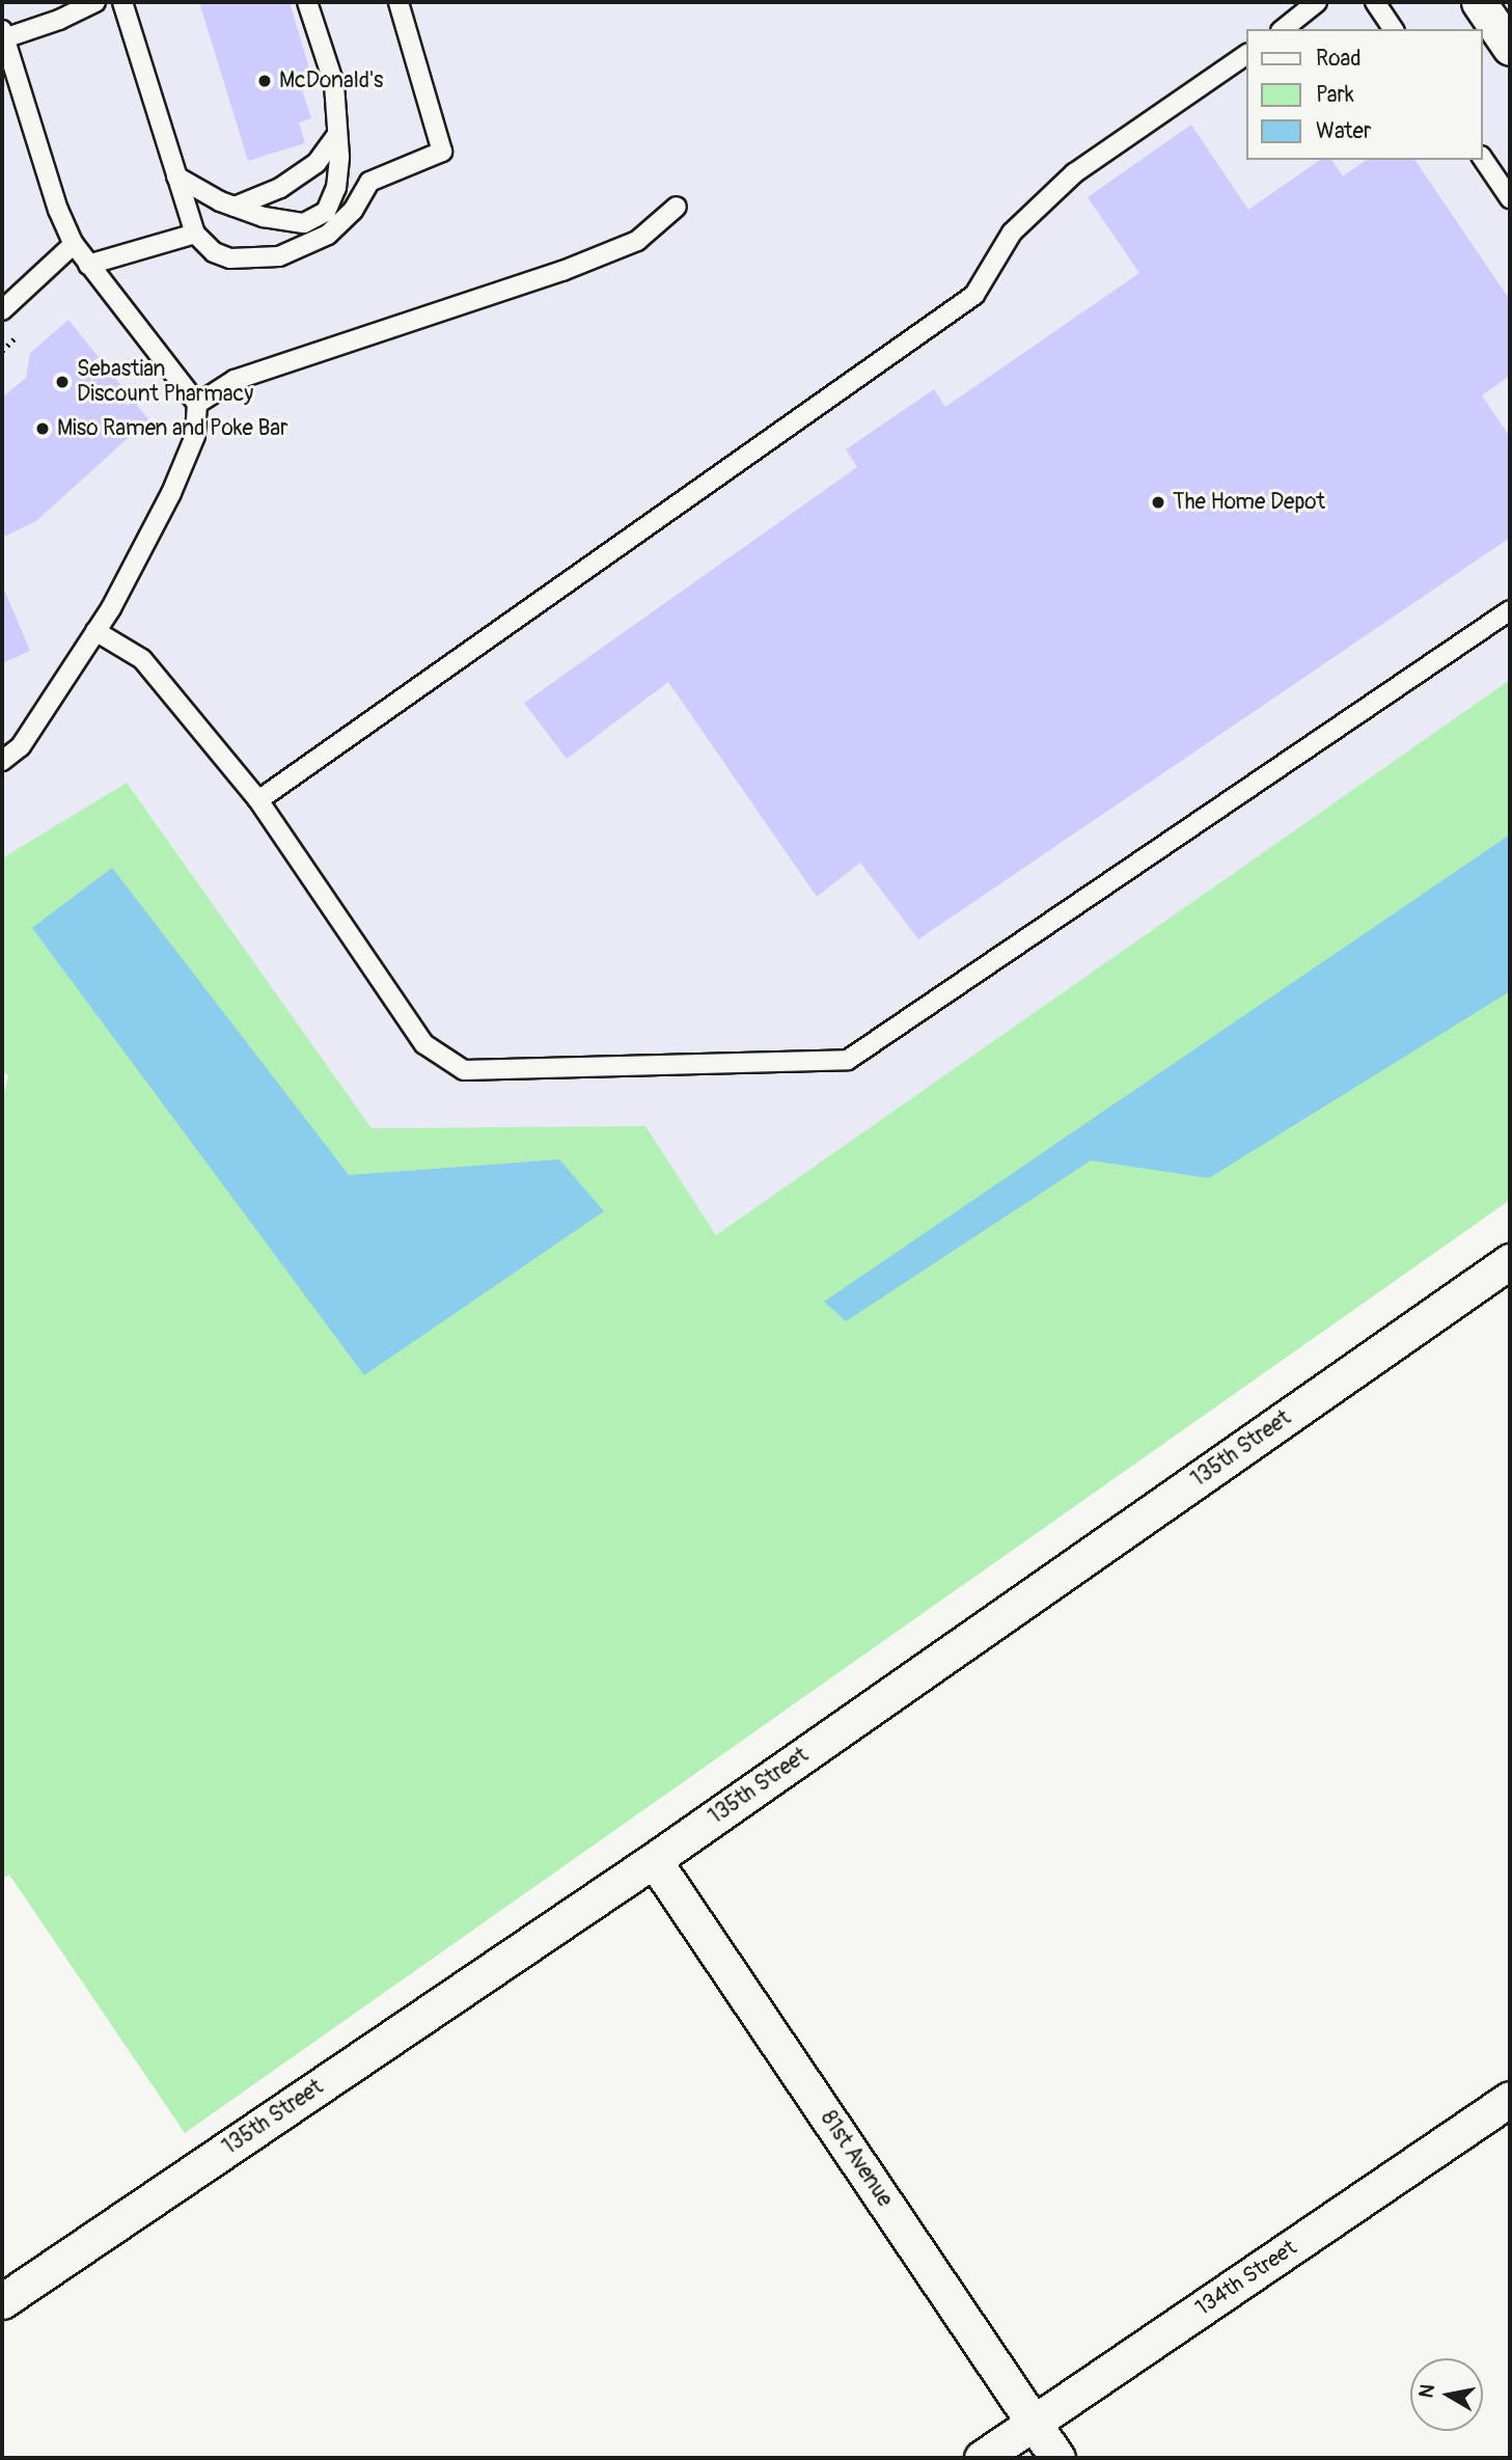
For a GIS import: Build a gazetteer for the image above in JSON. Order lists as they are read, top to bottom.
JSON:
{
  "streets": {
    "street": ["135th Street", "81st Avenue", "134th Street"]
  },
  "crossings": [
    ["135th Street", "81st Avenue"],
    ["81st Avenue", "134th Street"]
  ],
  "places": [
    "McDonald's",
    "Sebastian Discount Pharmacy",
    "Miso Ramen and Poke Bar",
    "The Home Depot"
  ],
  "legend": ["Road", "Park", "Water"],
  "north": "left"
}
